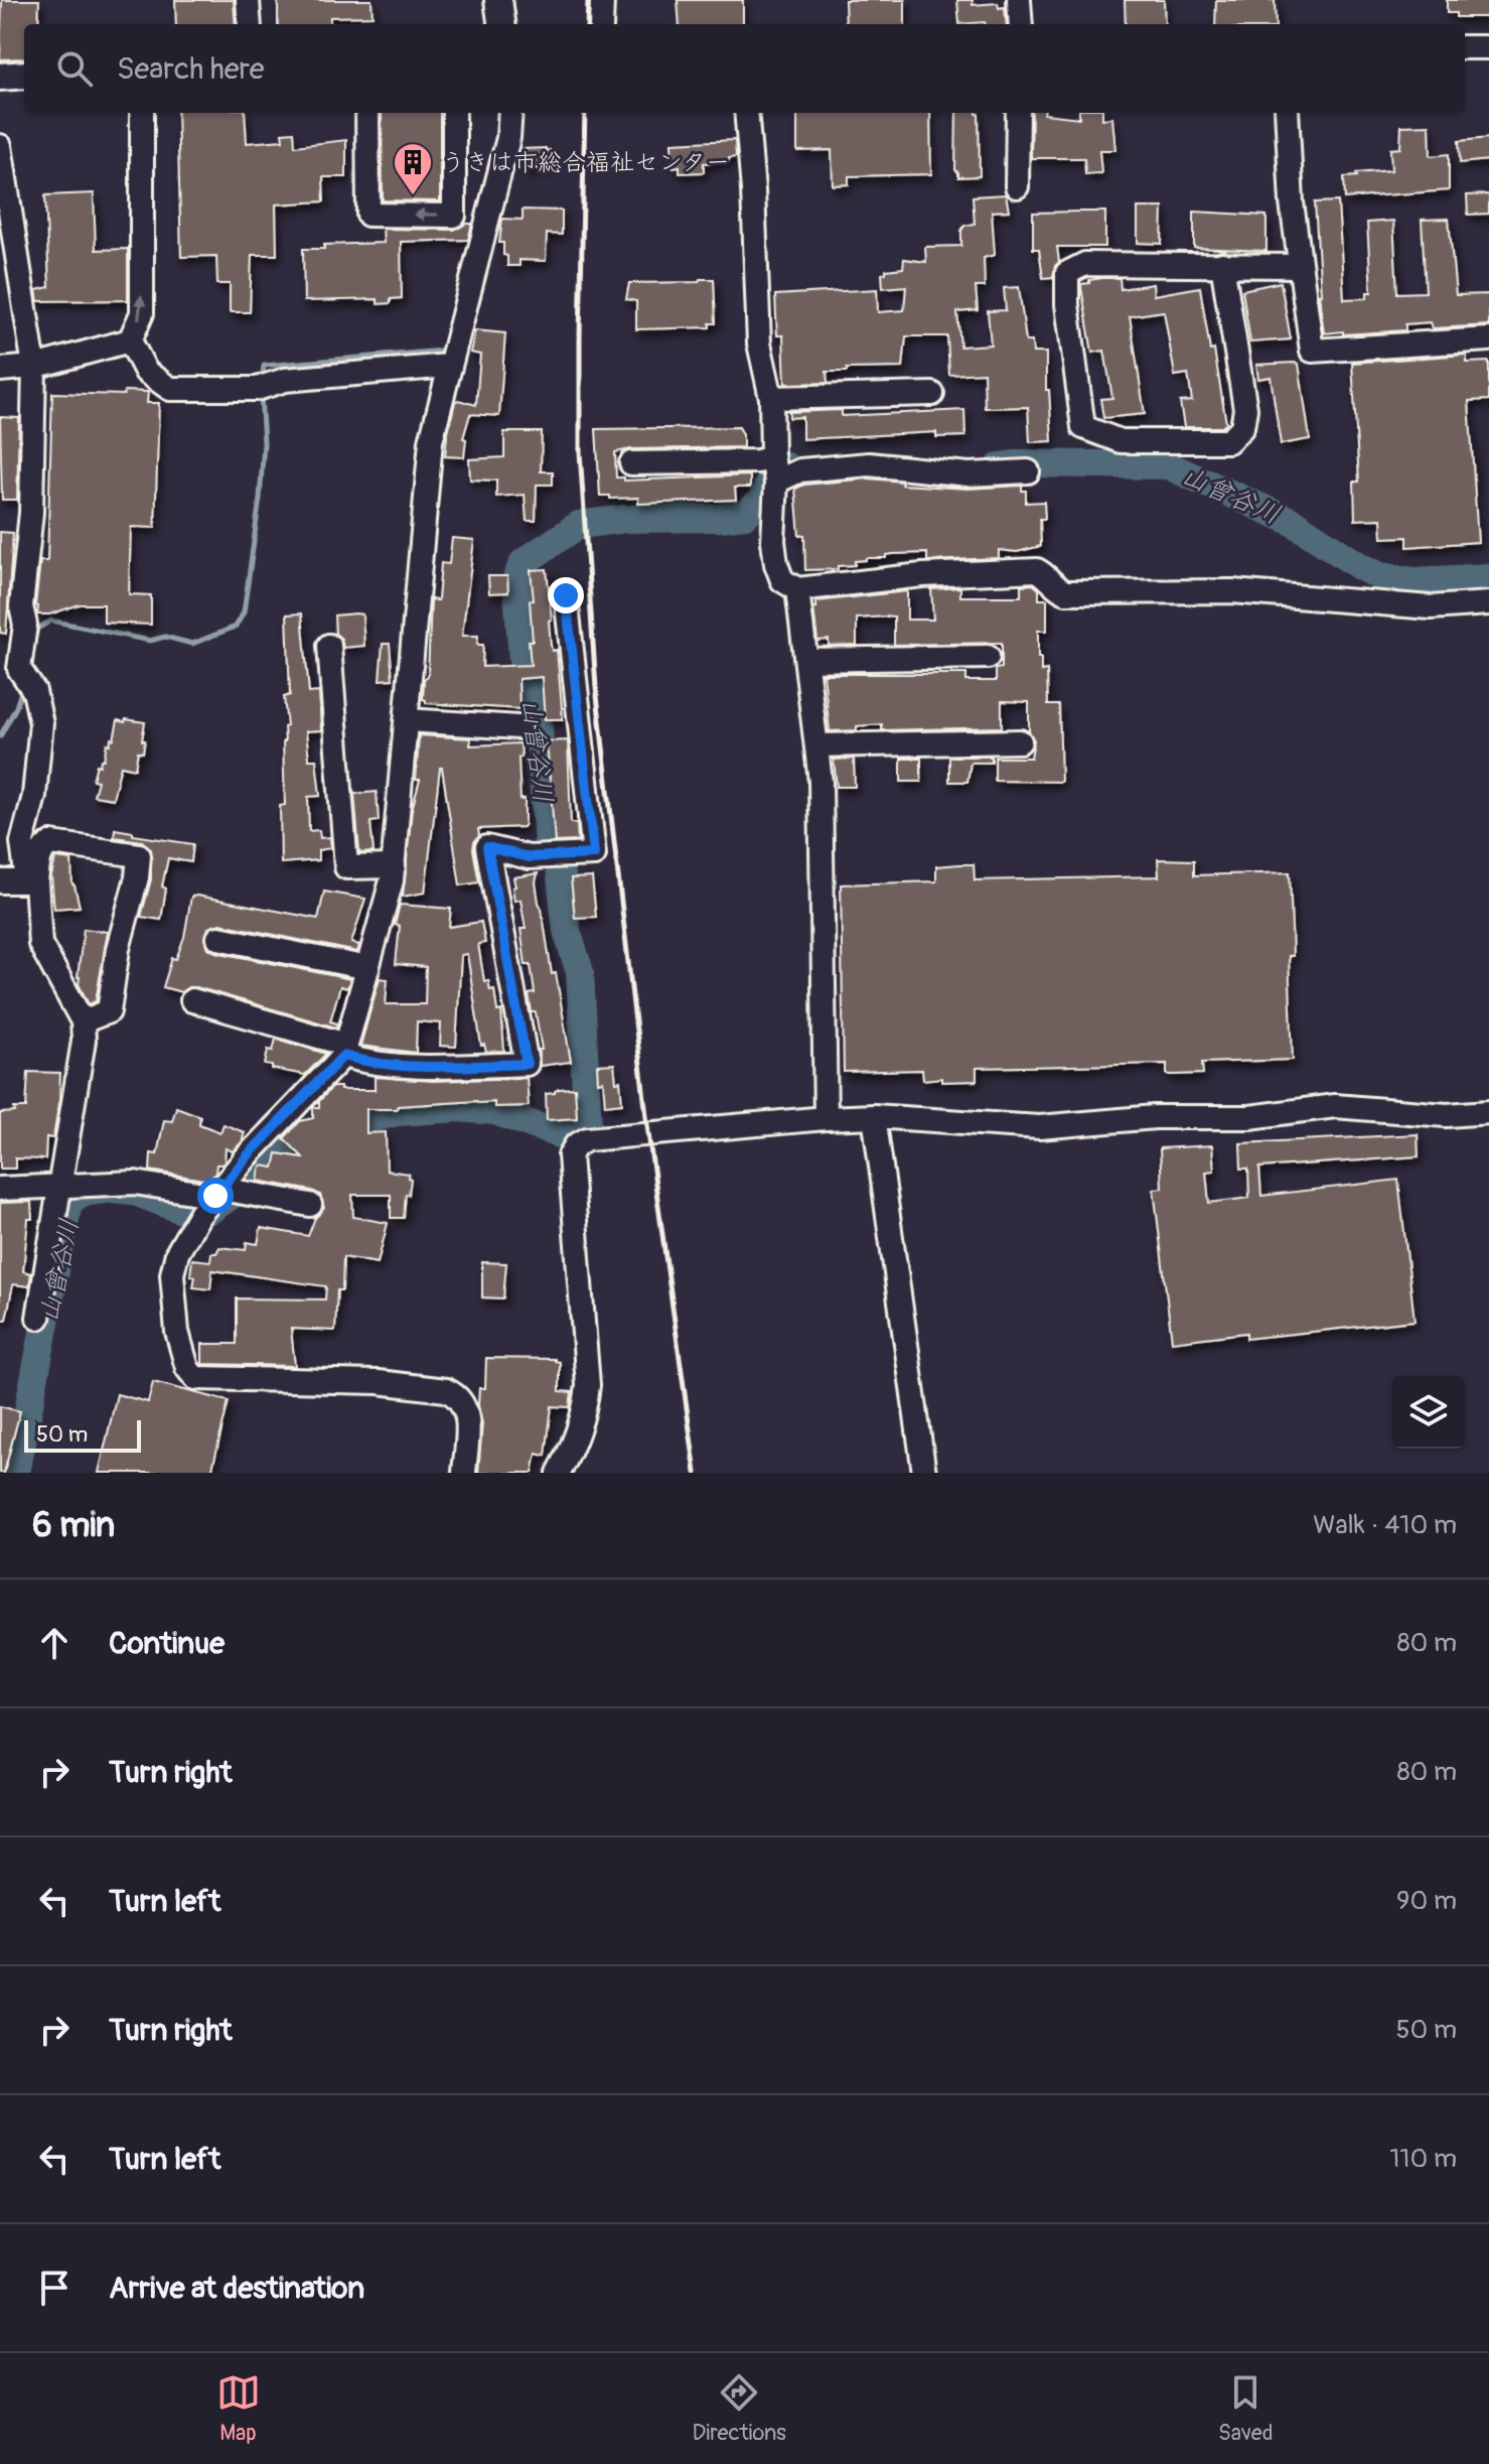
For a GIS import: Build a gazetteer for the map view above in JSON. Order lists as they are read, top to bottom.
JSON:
{
  "water": ["山曾谷川"],
  "places": {
    "building": ["うきは市総合福祉センター"]
  },
  "scale_bar": "50 m",
  "page": {
    "search": "Search here",
    "scale": "50 m",
    "heading": ["6 min", "Walk · 410 m"],
    "list": [
      ["Continue", "80 m"],
      ["Turn right", "80 m"],
      ["Turn left", "90 m"],
      ["Turn right", "50 m"],
      ["Turn left", "110 m"],
      "Arrive at destination"
    ],
    "nav": ["Map", "Directions", "Saved"]
  }
}
